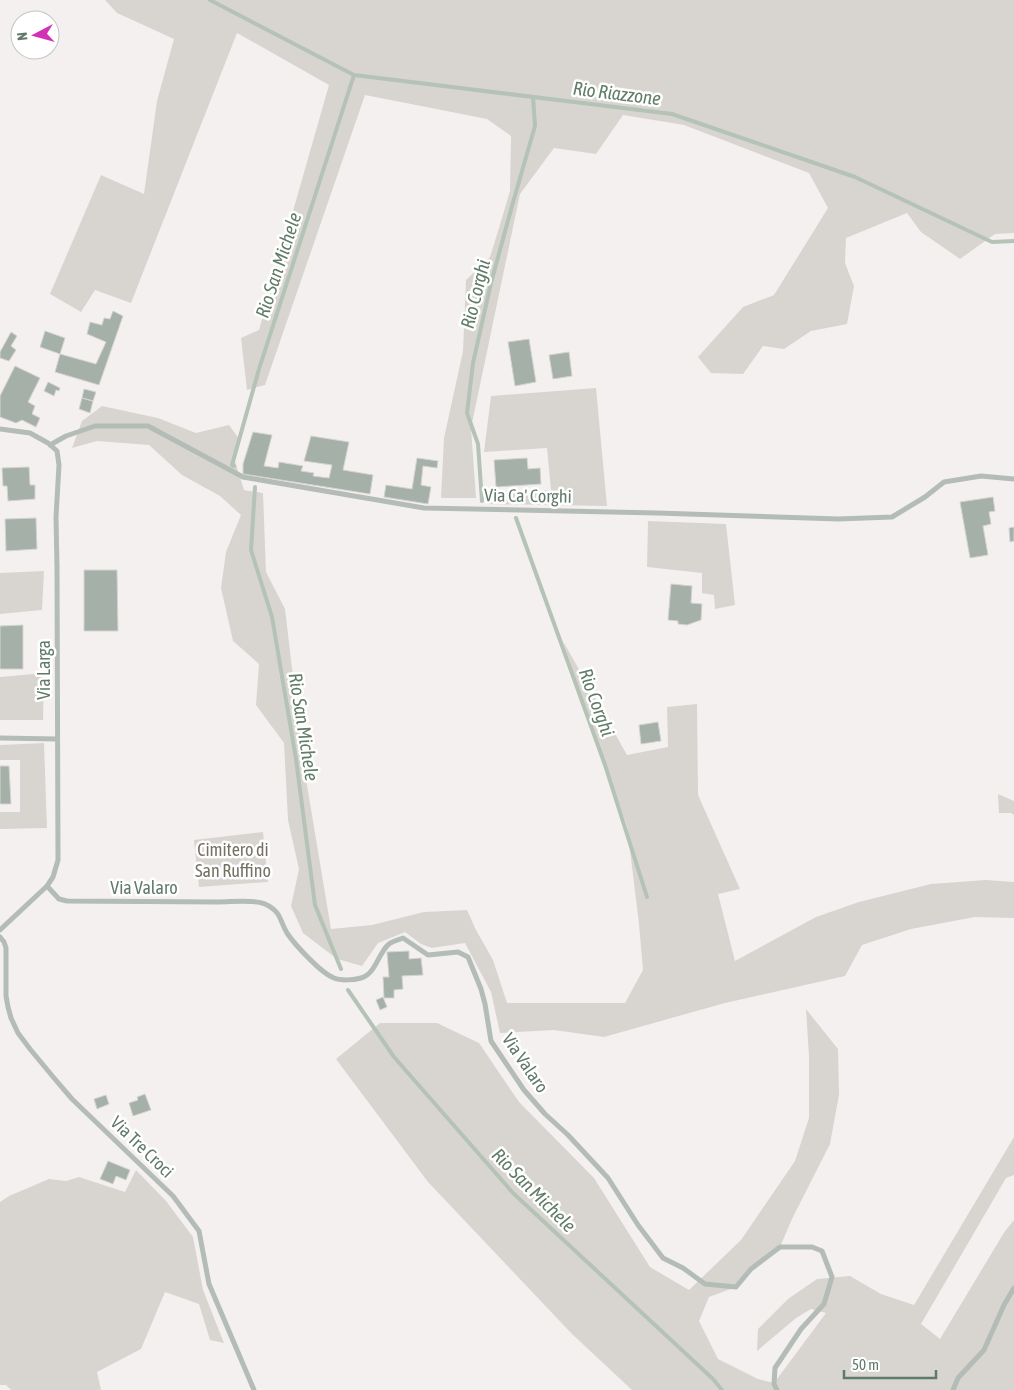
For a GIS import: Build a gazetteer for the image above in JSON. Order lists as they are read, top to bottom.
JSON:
{
  "streets": {
    "street": [
      "Via Ca' Corghi",
      "Via Larga",
      "Via Valaro",
      "Via Tre Croci"
    ]
  },
  "crossings": [
    ["Via Ca' Corghi", "Via Larga"],
    ["Via Larga", "Via Valaro"]
  ],
  "water": ["Rio Riazzone", "Rio San Michele", "Rio Corghi"],
  "parks": ["Cimitero di San Ruffino"],
  "scale_bar": "50 m",
  "north": "left"
}
